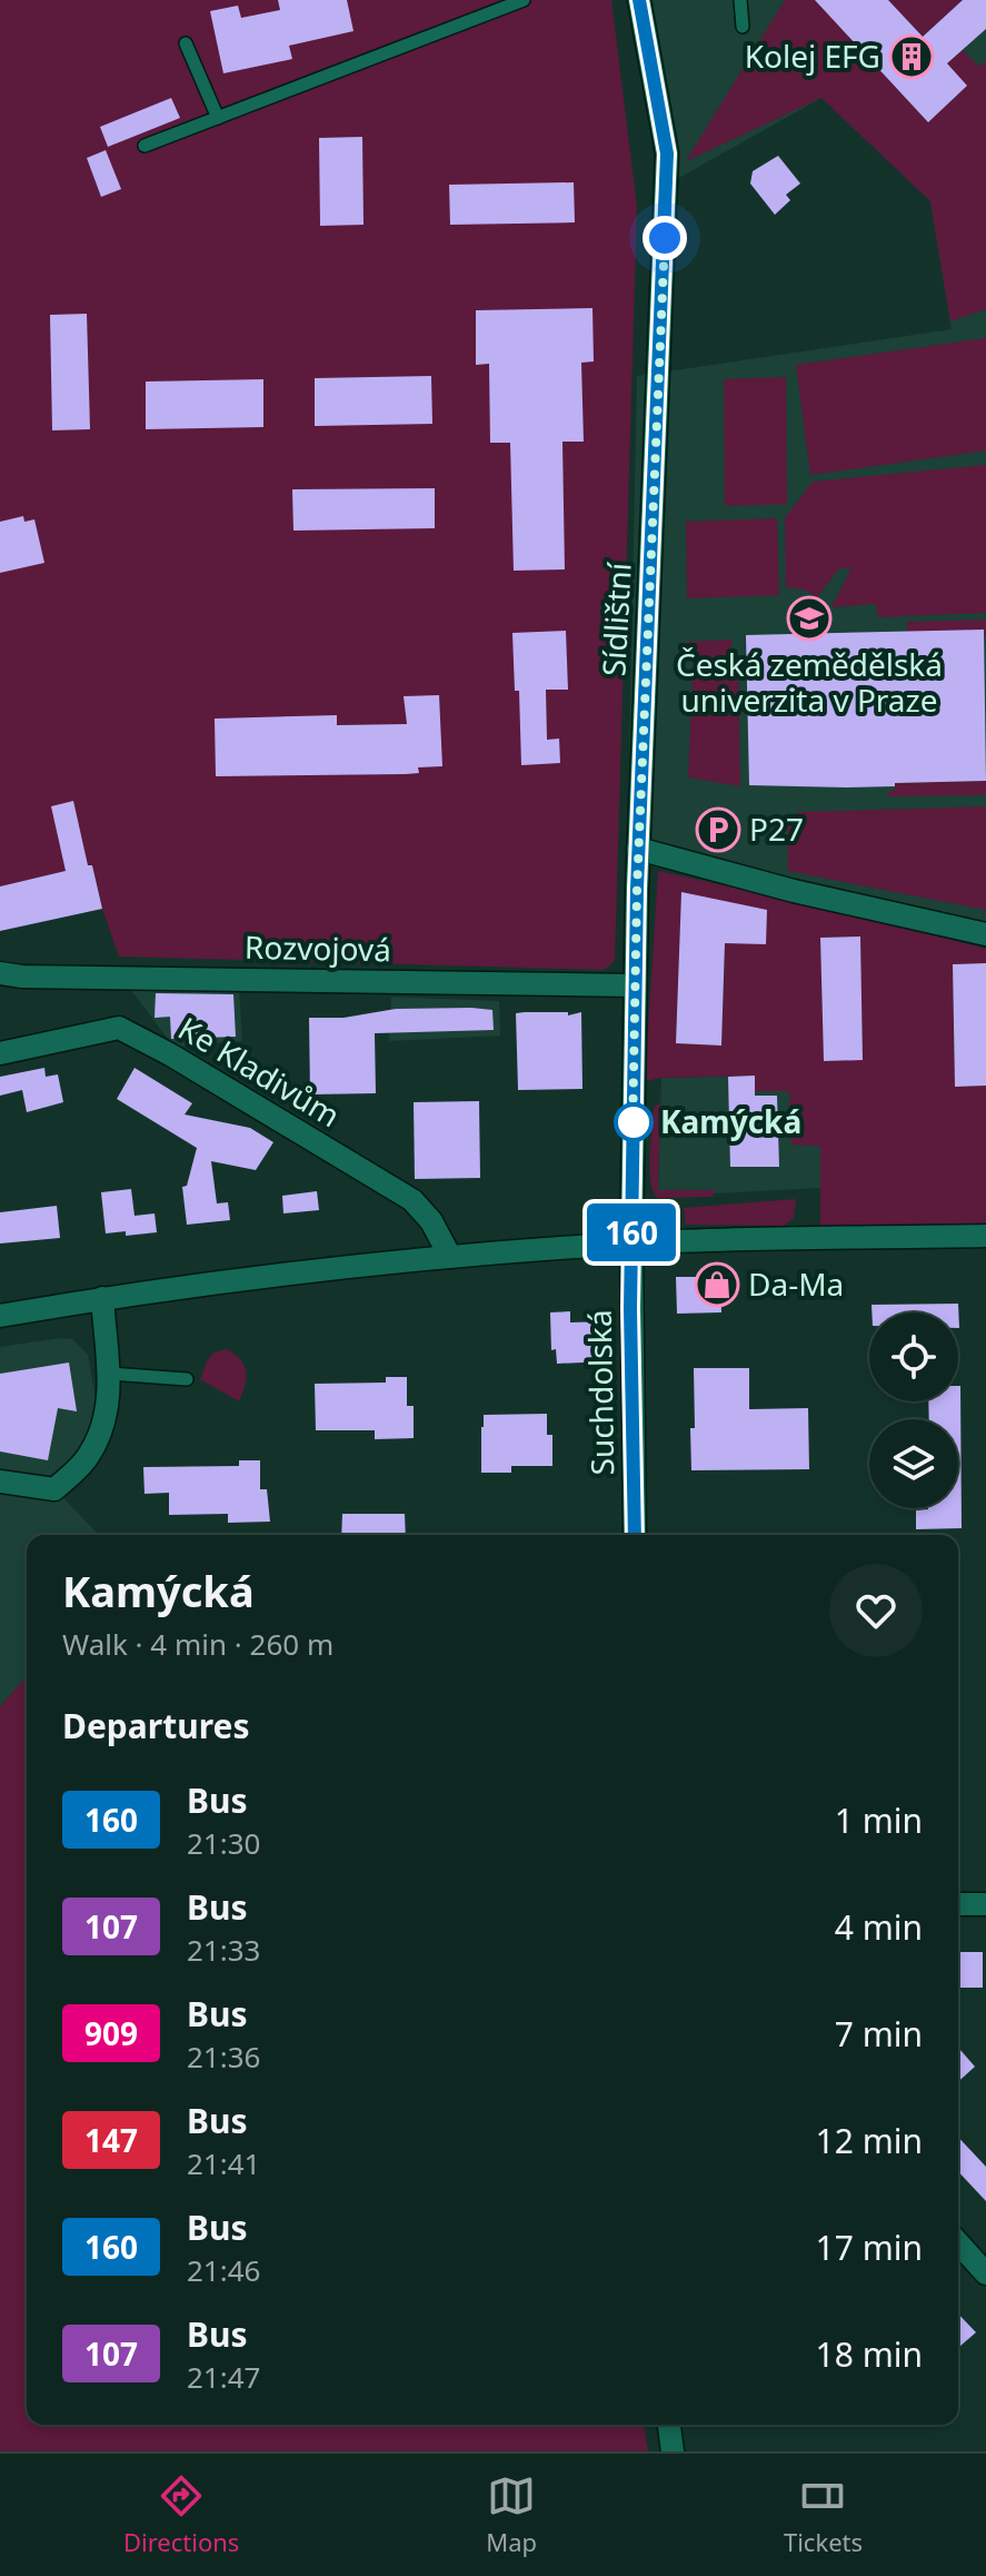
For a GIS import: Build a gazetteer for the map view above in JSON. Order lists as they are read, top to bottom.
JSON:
{
  "streets": {
    "street": [
      "Sídlištní",
      "Rozvojová",
      "Ke Kladivům",
      "Suchdolská"
    ]
  },
  "crossings": [
    ["Sídlištní", "Rozvojová"],
    ["Sídlištní", "Suchdolská"]
  ],
  "places": {
    "building": ["Kolej EFG"],
    "school or university": ["Česká zemědělská univerzita v Praze"],
    "parking": ["P27"],
    "other": ["Kamýcká"],
    "shop": ["Da-Ma"]
  },
  "lines": ["bus line 160"],
  "page": {
    "on_map": "160",
    "heading": [
      ["Kamýcká", "Walk · 4 min · 260 m"],
      "Departures"
    ],
    "list": [
      {
        "mark": "160",
        "name": "Bus",
        "note": "21:30",
        "value": "1 min"
      },
      {
        "mark": "107",
        "name": "Bus",
        "note": "21:33",
        "value": "4 min"
      },
      {
        "mark": "909",
        "name": "Bus",
        "note": "21:36",
        "value": "7 min"
      },
      {
        "mark": "147",
        "name": "Bus",
        "note": "21:41",
        "value": "12 min"
      },
      {
        "mark": "160",
        "name": "Bus",
        "note": "21:46",
        "value": "17 min"
      },
      {
        "mark": "107",
        "name": "Bus",
        "note": "21:47",
        "value": "18 min"
      }
    ],
    "tabs": ["Directions", "Map", "Tickets"]
  }
}
